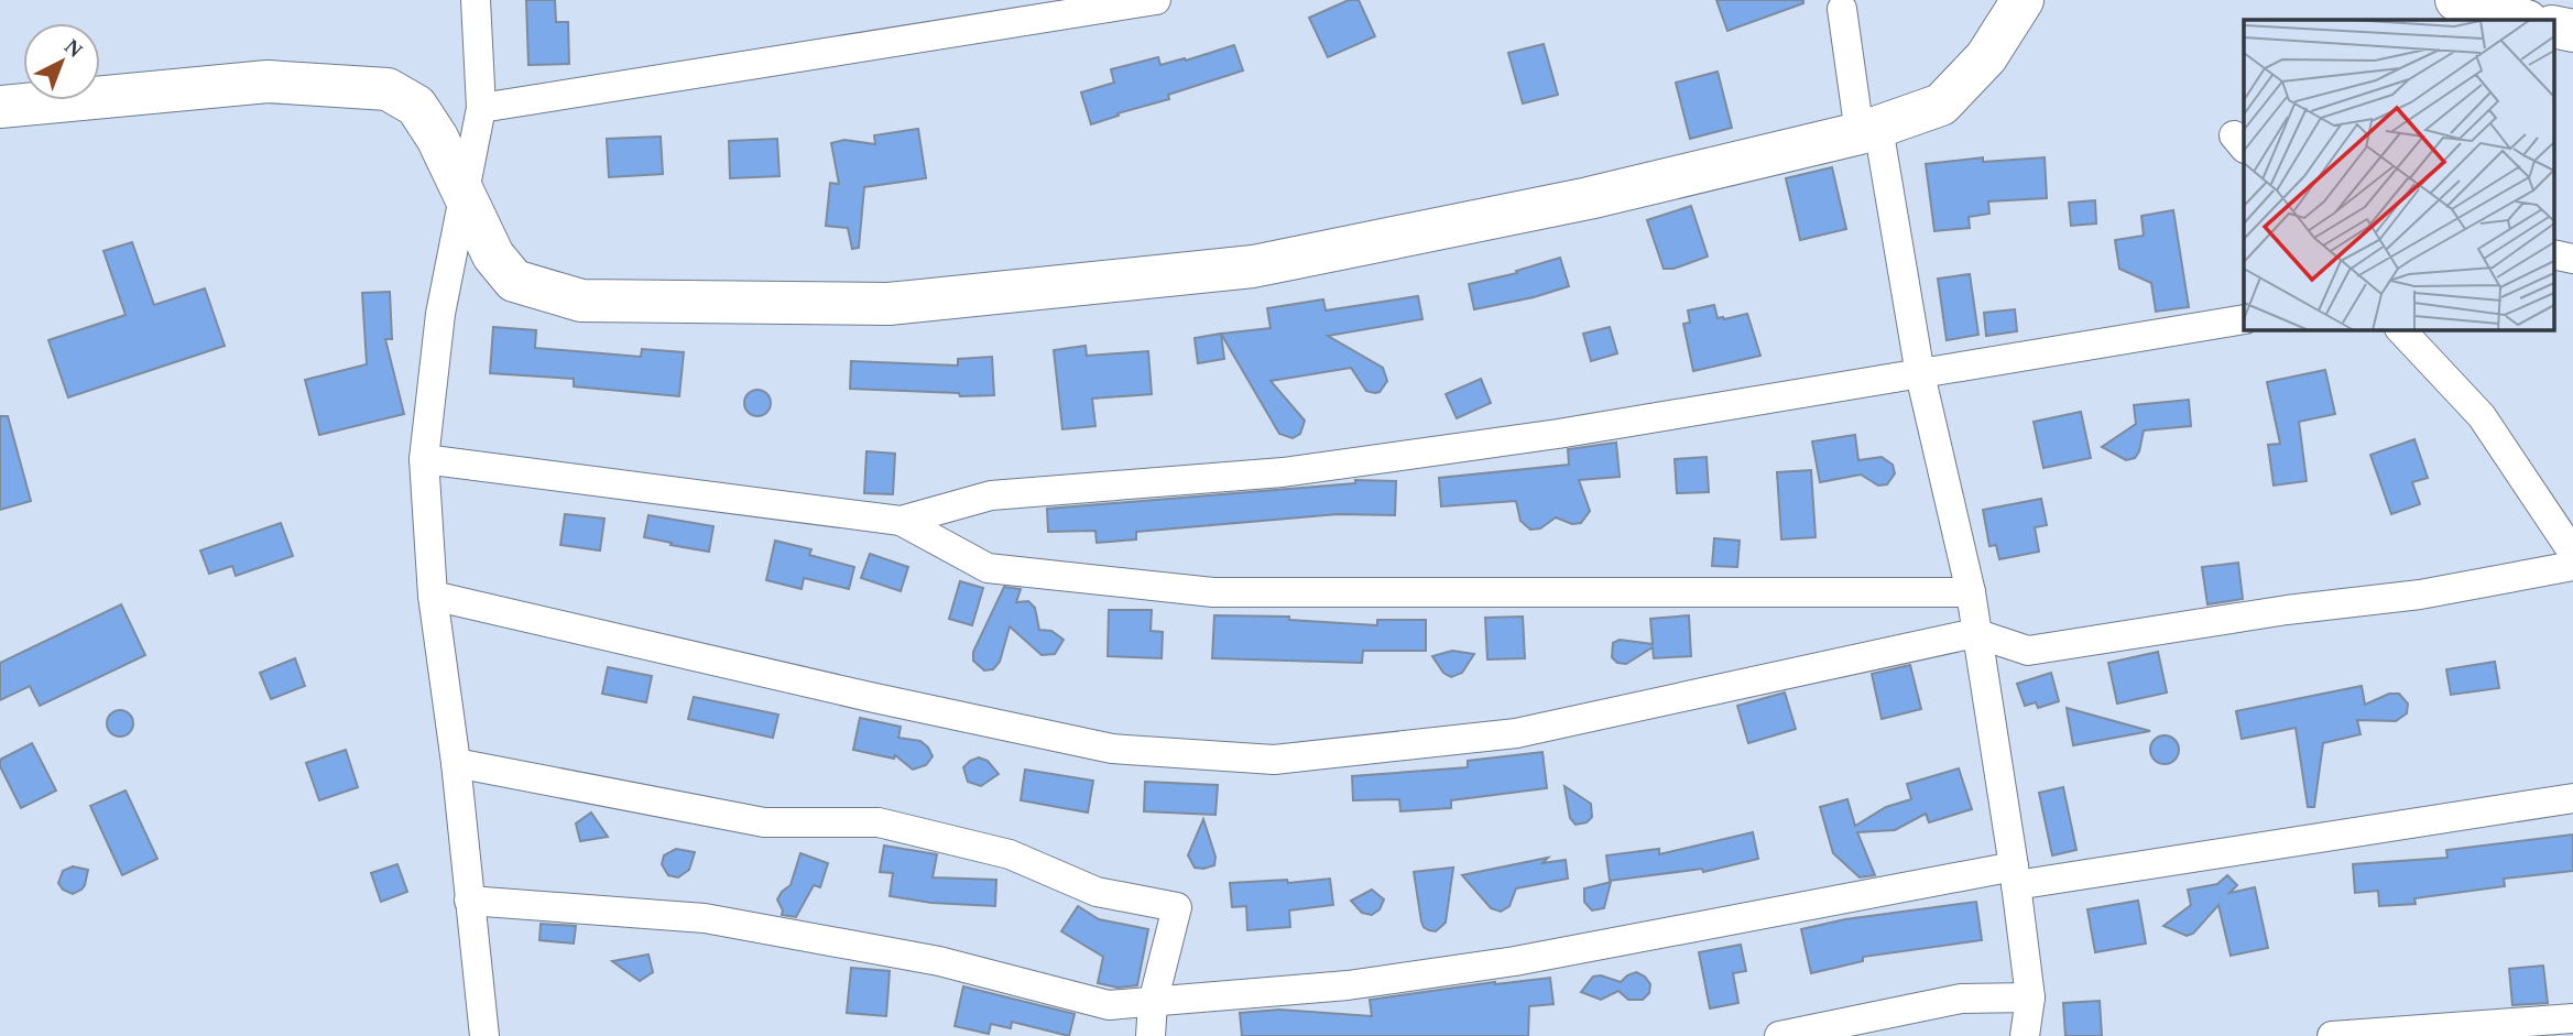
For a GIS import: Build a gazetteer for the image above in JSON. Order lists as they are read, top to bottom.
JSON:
{
  "north": "top right"
}
